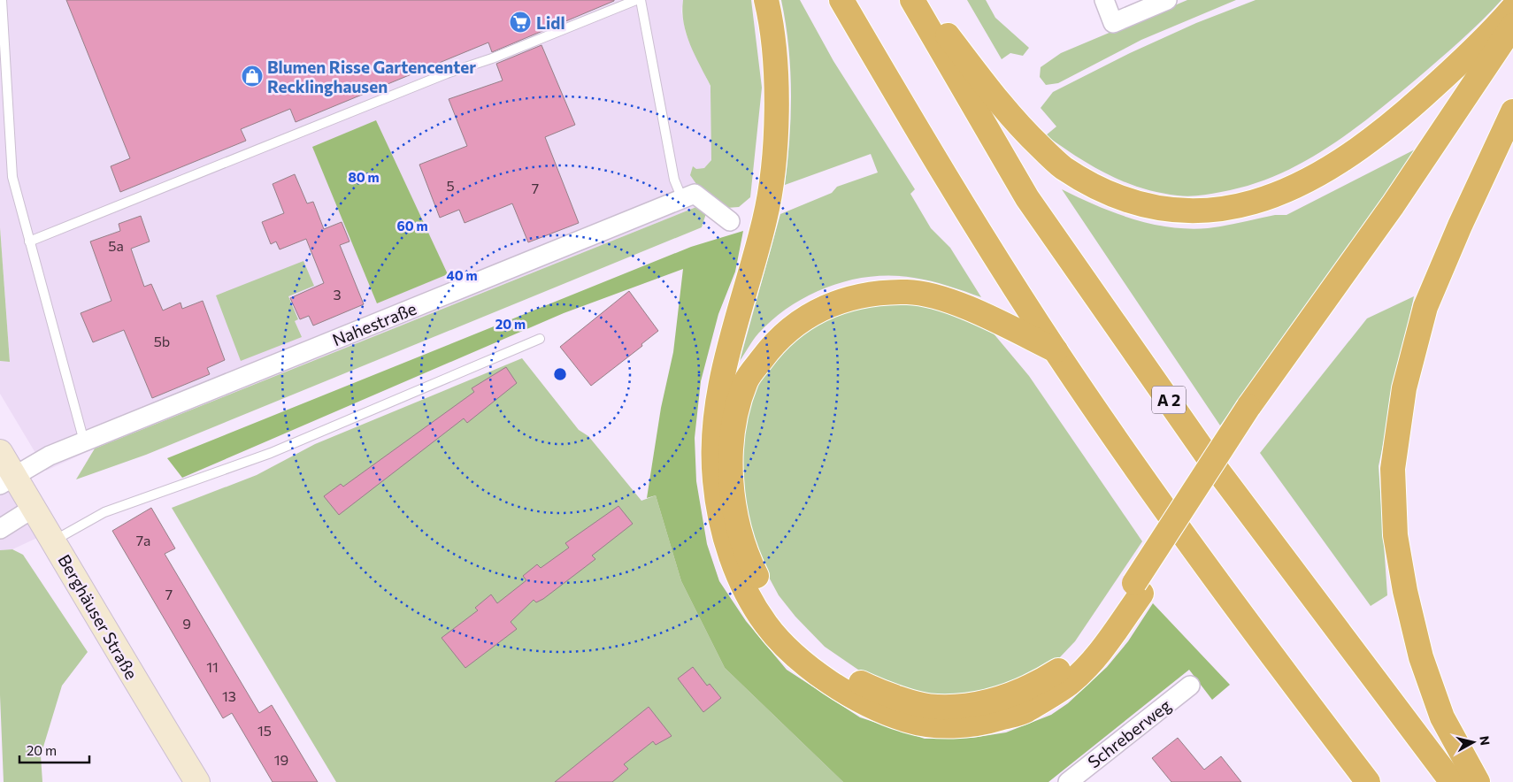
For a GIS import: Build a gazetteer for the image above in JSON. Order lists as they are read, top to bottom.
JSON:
{
  "streets": {
    "highway": ["A 2"],
    "street": ["Nahestraße", "Berghäuser Straße", "Schreberweg"]
  },
  "crossings": [
    ["Nahestraße", "Berghäuser Straße"]
  ],
  "places": {
    "supermarket": ["Lidl"],
    "shop": ["Blumen Risse Gartencenter Recklinghausen"]
  },
  "house_numbers": [
    "5",
    "7",
    "5a",
    "3",
    "5b",
    "7a",
    "7",
    "9",
    "11",
    "13",
    "15",
    "19"
  ],
  "scale_bar": "20 m",
  "north": "right",
  "rings": [
    "80 m",
    "60 m",
    "40 m",
    "20 m"
  ]
}
